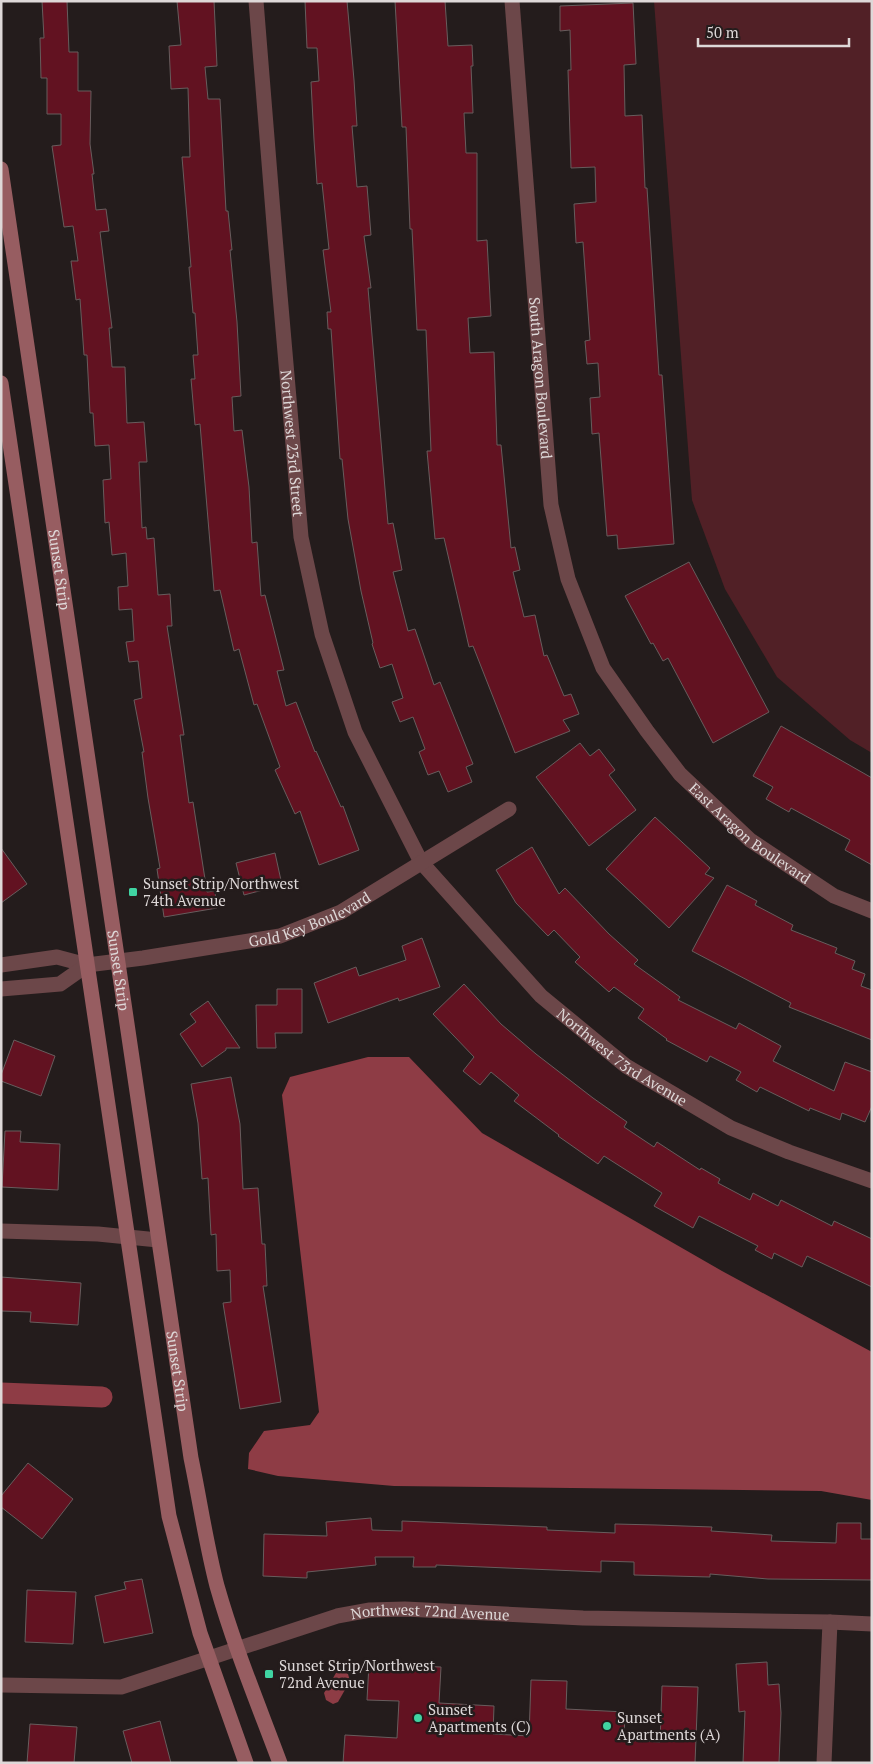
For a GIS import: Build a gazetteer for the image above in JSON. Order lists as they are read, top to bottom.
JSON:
{
  "streets": {
    "street": [
      "South Aragon Boulevard",
      "Northwest 23rd Street",
      "Sunset Strip",
      "East Aragon Boulevard",
      "Gold Key Boulevard",
      "Northwest 73rd Avenue",
      "Northwest 72nd Avenue"
    ]
  },
  "crossings": [
    ["South Aragon Boulevard", "East Aragon Boulevard"],
    ["Northwest 23rd Street", "Gold Key Boulevard"],
    ["Northwest 23rd Street", "Northwest 73rd Avenue"],
    ["Sunset Strip", "Gold Key Boulevard"],
    ["Sunset Strip", "Northwest 72nd Avenue"],
    ["Gold Key Boulevard", "Northwest 73rd Avenue"]
  ],
  "places": {
    "transit": ["Sunset Strip/Northwest 74th Avenue", "Sunset Strip/Northwest 72nd Avenue"],
    "other": ["Sunset Apartments (C)", "Sunset Apartments (A)"]
  },
  "scale_bar": "50 m"
}
